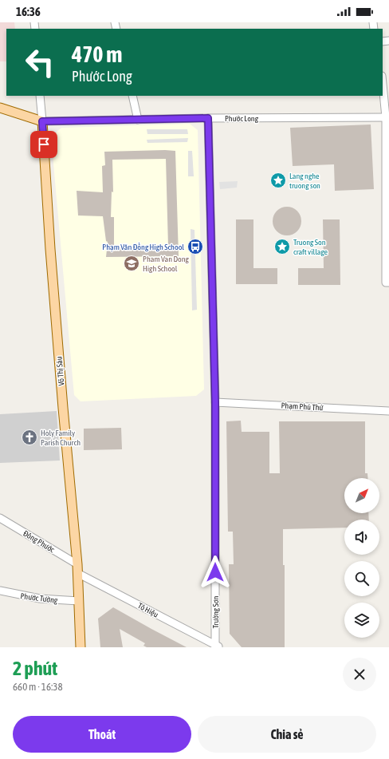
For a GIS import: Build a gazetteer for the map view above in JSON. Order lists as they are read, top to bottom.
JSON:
{
  "streets": {
    "main road": ["Phước Long", "Võ Thị Sáu"],
    "street": [
      "Phạm Phú Thứ",
      "Đông Phước",
      "Phước Tường",
      "Tô Hiệu",
      "Trường Sơn"
    ]
  },
  "crossings": [
    ["Phước Long", "Võ Thị Sáu"],
    ["Phước Long", "Trường Sơn"],
    ["Võ Thị Sáu", "Đông Phước"],
    ["Võ Thị Sáu", "Phước Tường"],
    ["Võ Thị Sáu", "Tô Hiệu"],
    ["Phạm Phú Thứ", "Trường Sơn"],
    ["Đông Phước", "Tô Hiệu"],
    ["Tô Hiệu", "Trường Sơn"]
  ],
  "places": {
    "place": ["Lang nghe truong son", "Truong Son craft village"],
    "bus stop": ["Phạm Văn Đồng High School"],
    "school or university": ["Pham Van Dong High School"],
    "church": ["Holy Family Parish Church"]
  },
  "north": "top right",
  "page": {
    "status": "16:36",
    "turn": ["470 m", "Phước Long"],
    "heading": ["2 phút", "660 m · 16:38"],
    "buttons": ["Thoát", "Chia sẻ"]
  }
}
